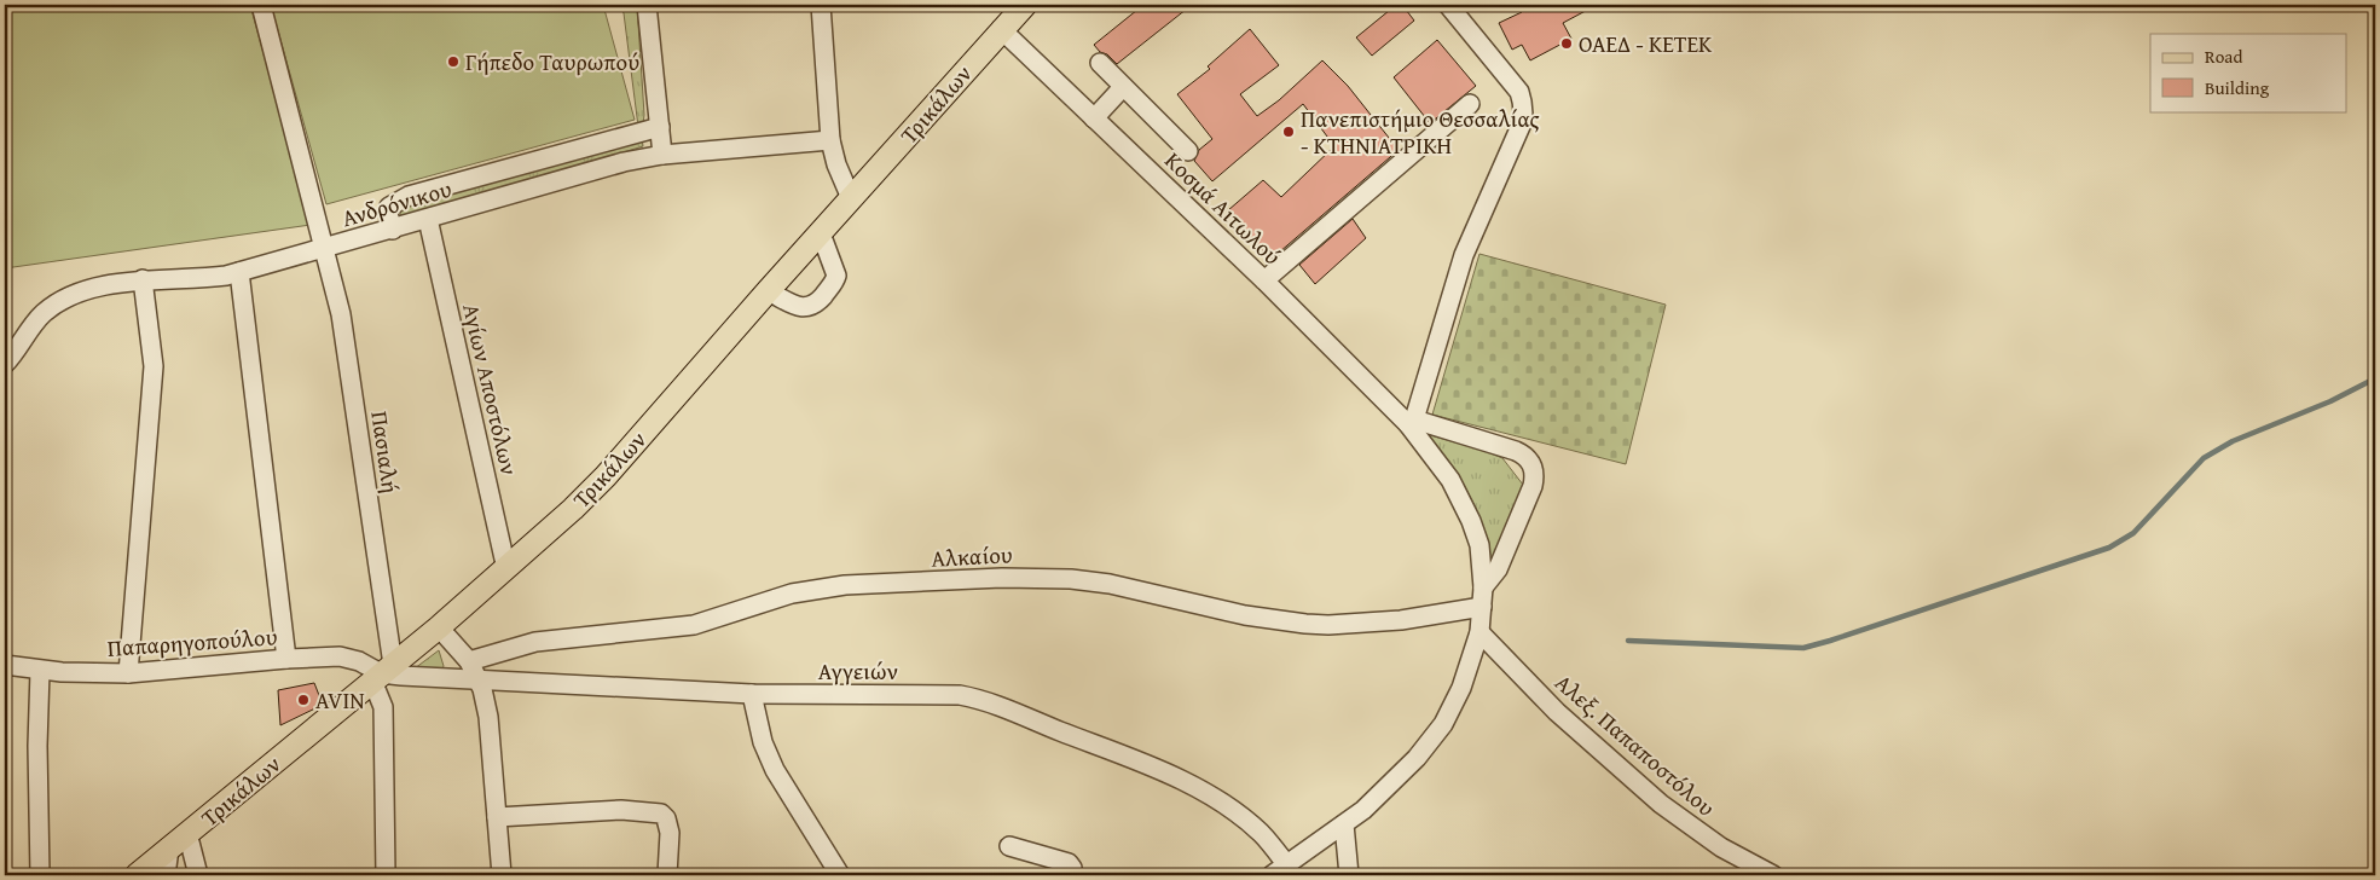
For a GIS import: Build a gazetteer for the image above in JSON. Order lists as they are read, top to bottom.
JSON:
{
  "streets": {
    "main road": ["Τρικάλων"],
    "street": [
      "Ανδρόνικου",
      "Κοσμά Αιτωλού",
      "Αγίων Αποστόλων",
      "Πασιαλή",
      "Αλκαίου",
      "Παπαρηγοπούλου",
      "Αγγειών",
      "Αλεξ. Παπαποστόλου"
    ]
  },
  "crossings": [
    ["Τρικάλων", "Κοσμά Αιτωλού"],
    ["Τρικάλων", "Αγίων Αποστόλων"],
    ["Τρικάλων", "Πασιαλή"],
    ["Τρικάλων", "Παπαρηγοπούλου"],
    ["Τρικάλων", "Αγγειών"],
    ["Ανδρόνικου", "Αγίων Αποστόλων"],
    ["Ανδρόνικου", "Πασιαλή"],
    ["Κοσμά Αιτωλού", "Αλκαίου"],
    ["Κοσμά Αιτωλού", "Αγγειών"],
    ["Κοσμά Αιτωλού", "Αλεξ. Παπαποστόλου"],
    ["Πασιαλή", "Παπαρηγοπούλου"],
    ["Πασιαλή", "Αγγειών"],
    ["Παπαρηγοπούλου", "Αγγειών"]
  ],
  "places": [
    "ΟΑΕΔ - ΚΕΤΕΚ",
    "Γήπεδο Ταυρωπού",
    "Πανεπιστήμιο Θεσσαλίας - ΚΤΗΝΙΑΤΡΙΚΗ",
    "AVIN"
  ],
  "legend": ["Road", "Building"]
}
